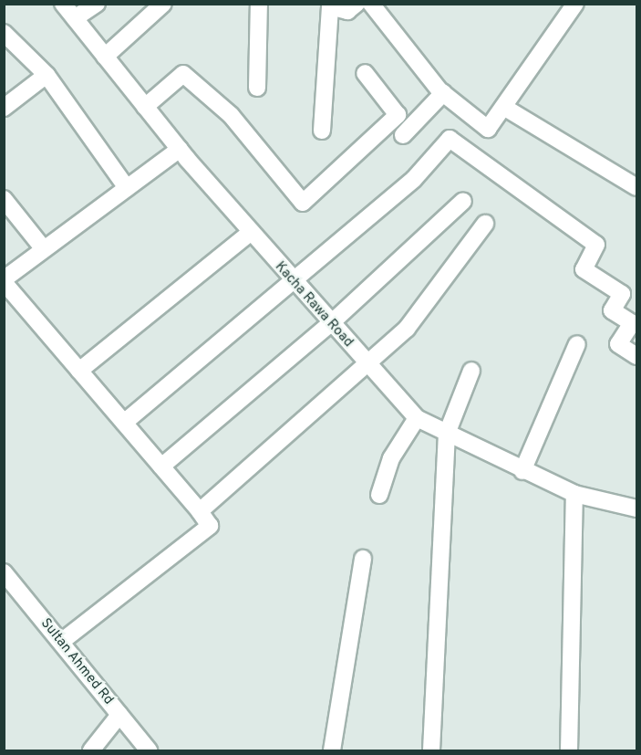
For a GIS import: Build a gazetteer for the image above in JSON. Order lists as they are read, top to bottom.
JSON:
{
  "streets": {
    "street": ["Kacha Rawa Road", "Sultan Ahmed Rd"]
  }
}
